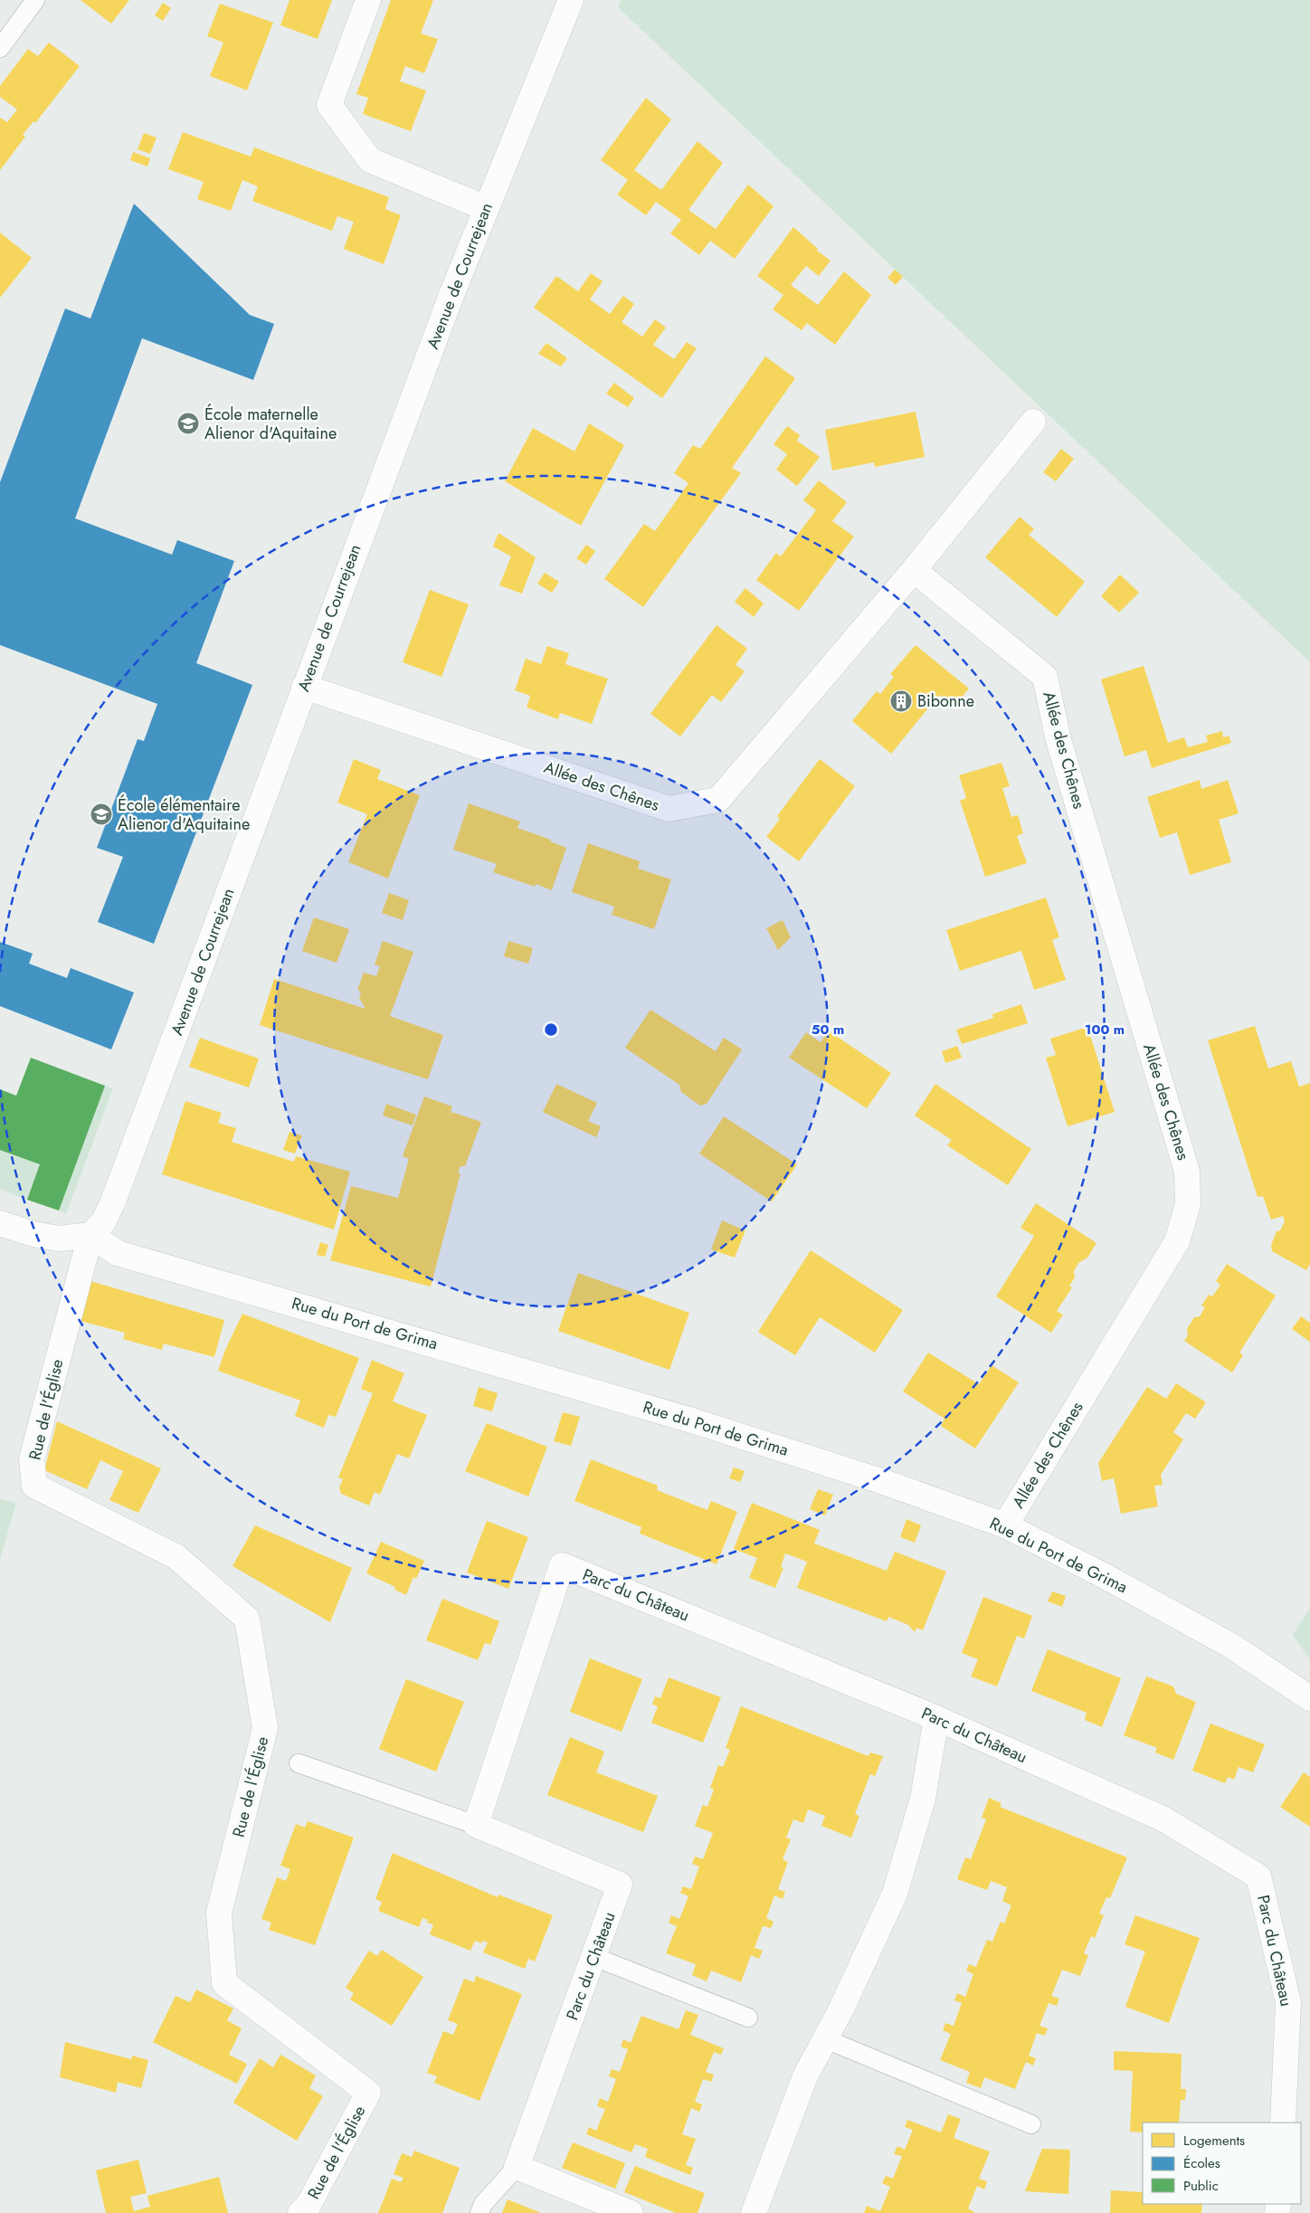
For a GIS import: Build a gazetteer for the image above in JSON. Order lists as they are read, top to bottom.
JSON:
{
  "streets": {
    "street": [
      "Avenue de Courrejean",
      "Allée des Chênes",
      "Rue du Port de Grima",
      "Rue de l'Église",
      "Parc du Château"
    ]
  },
  "crossings": [
    ["Avenue de Courrejean", "Allée des Chênes"],
    ["Avenue de Courrejean", "Rue du Port de Grima"],
    ["Avenue de Courrejean", "Rue de l'Église"],
    ["Allée des Chênes", "Rue du Port de Grima"],
    ["Rue du Port de Grima", "Rue de l'Église"]
  ],
  "places": {
    "school or university": ["École maternelle Alienor d'Aquitaine", "École élémentaire Alienor d'Aquitaine"],
    "building": ["Bibonne"]
  },
  "legend": ["Logements", "Écoles", "Public"],
  "rings": ["50 m", "100 m"]
}
